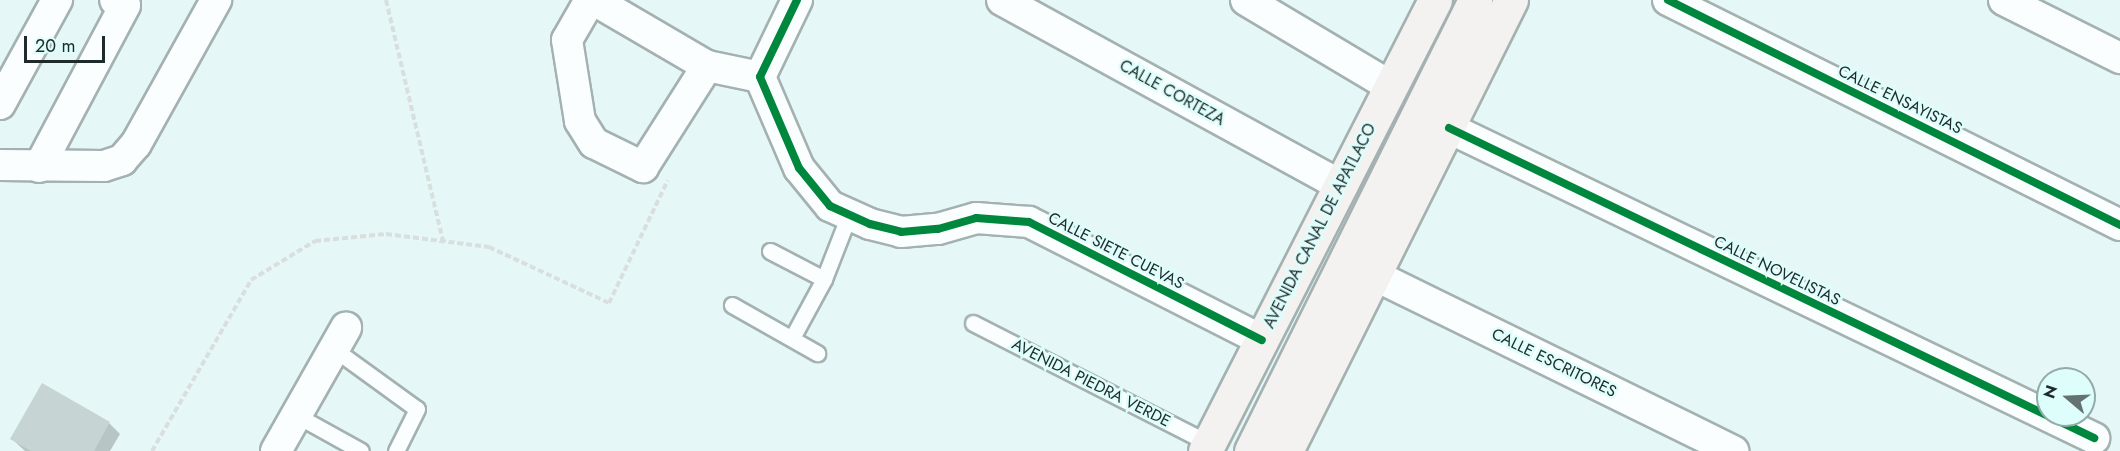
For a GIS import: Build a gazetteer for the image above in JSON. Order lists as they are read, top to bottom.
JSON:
{
  "streets": {
    "street": [
      "CALLE CORTEZA",
      "CALLE ENSAYISTAS",
      "AVENIDA CANAL DE APATLACO",
      "CALLE SIETE CUEVAS",
      "CALLE NOVELISTAS",
      "CALLE ESCRITORES"
    ],
    "lane": ["AVENIDA PIEDRA VERDE"]
  },
  "crossings": [
    ["CALLE CORTEZA", "AVENIDA CANAL DE APATLACO"],
    ["AVENIDA CANAL DE APATLACO", "CALLE SIETE CUEVAS"],
    ["AVENIDA CANAL DE APATLACO", "AVENIDA PIEDRA VERDE"]
  ],
  "scale_bar": "20 m",
  "north": "left"
}
